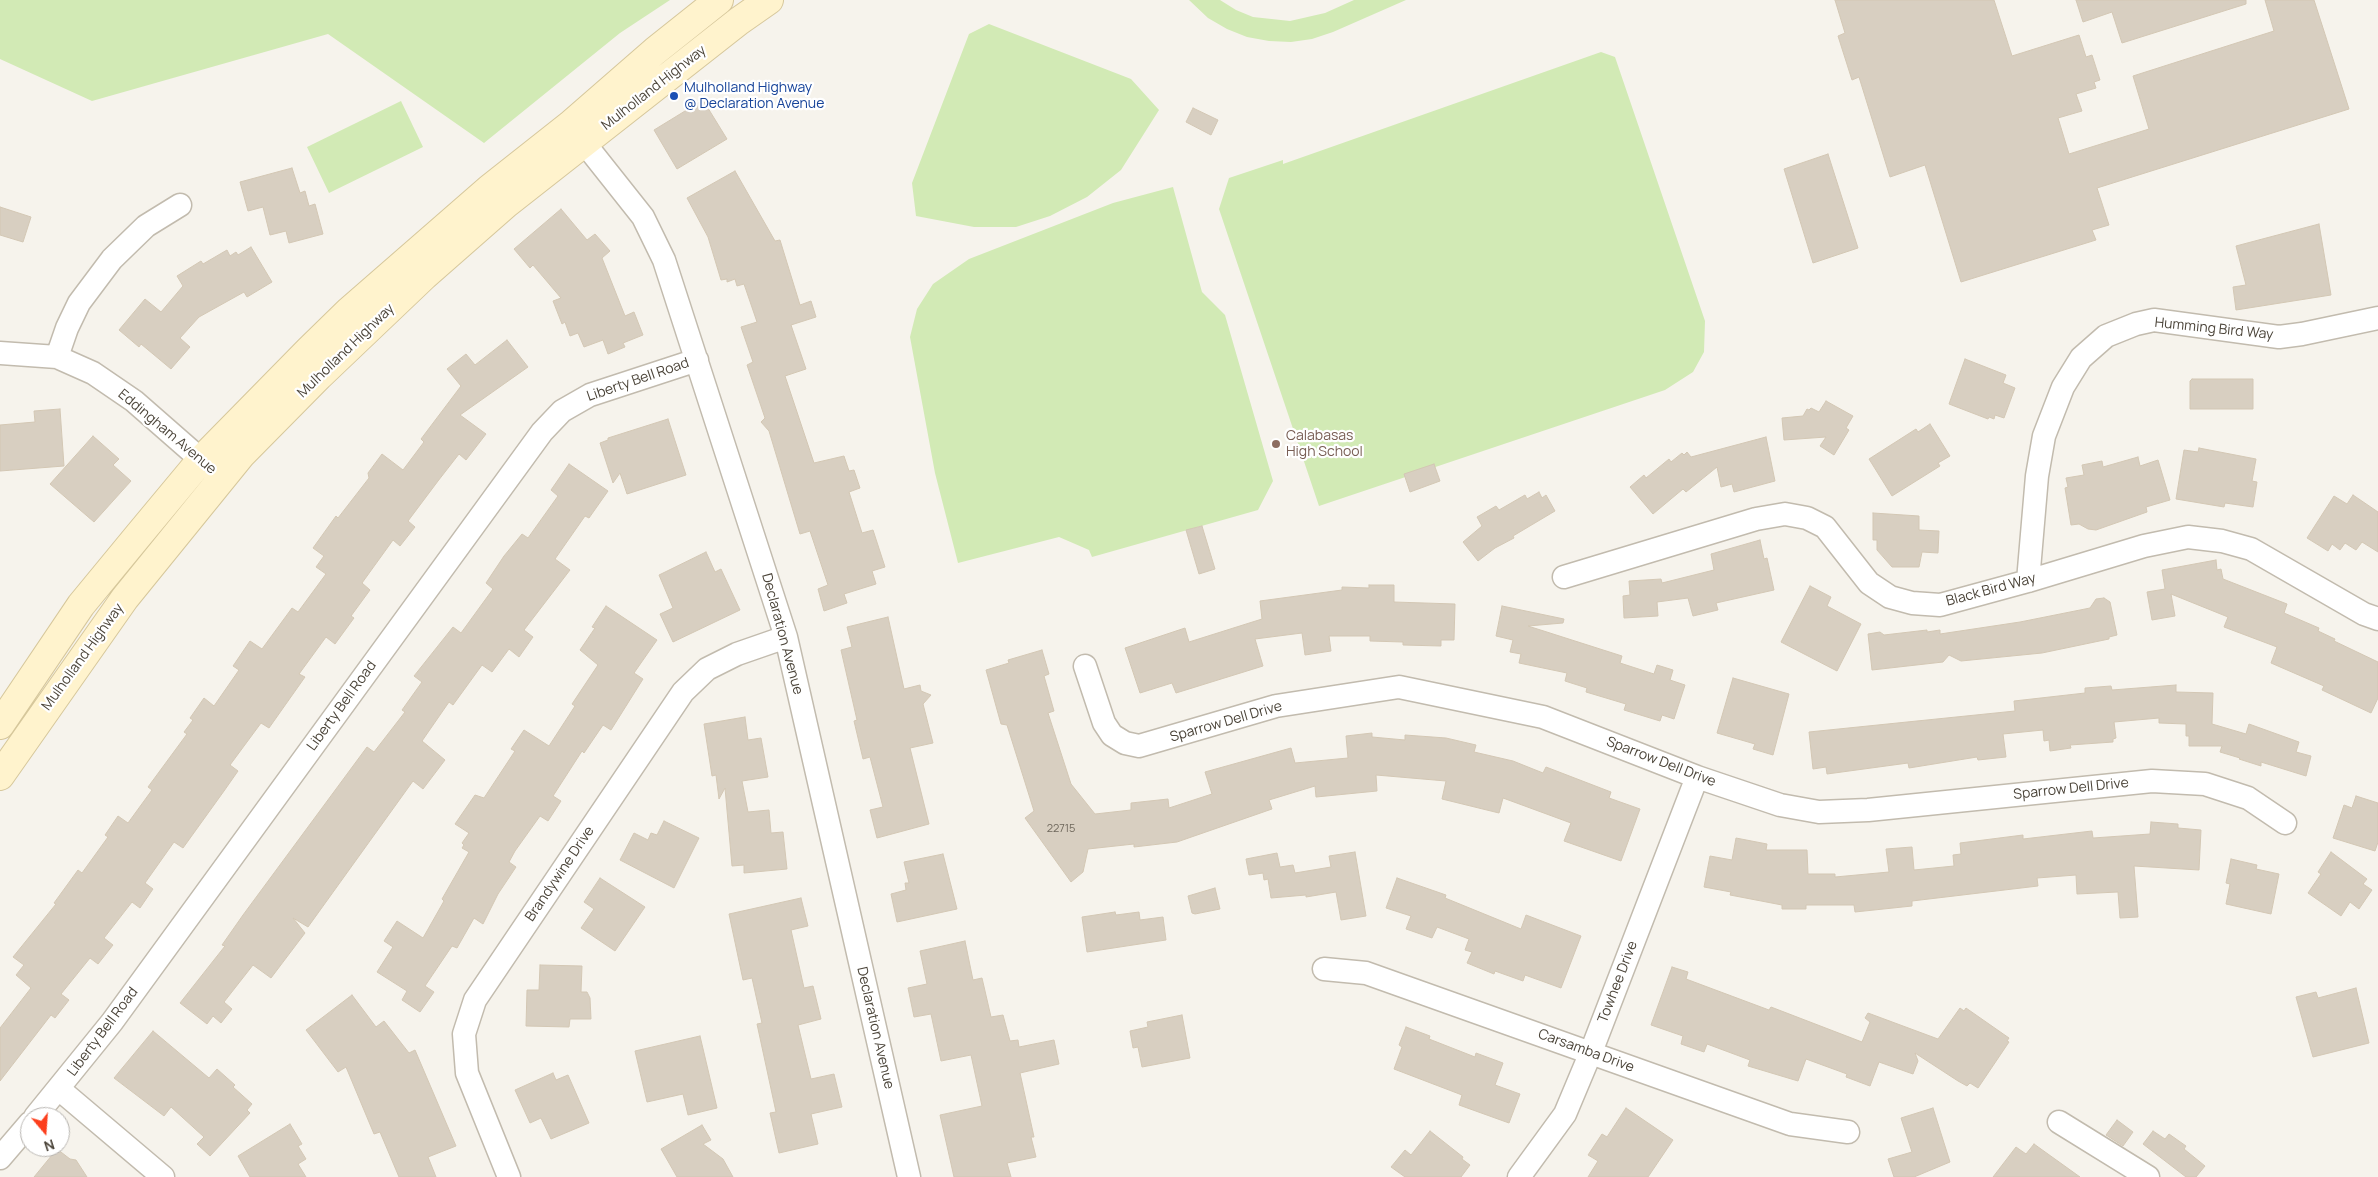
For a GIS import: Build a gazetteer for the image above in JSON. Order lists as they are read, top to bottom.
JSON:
{
  "streets": {
    "main road": ["Mulholland Highway"],
    "street": [
      "Humming Bird Way",
      "Liberty Bell Road",
      "Eddingham Avenue",
      "Black Bird Way",
      "Declaration Avenue",
      "Sparrow Dell Drive",
      "Brandywine Drive",
      "Towhee Drive",
      "Carsamba Drive"
    ]
  },
  "crossings": [
    ["Mulholland Highway", "Eddingham Avenue"],
    ["Mulholland Highway", "Declaration Avenue"],
    ["Humming Bird Way", "Black Bird Way"],
    ["Liberty Bell Road", "Declaration Avenue"],
    ["Declaration Avenue", "Brandywine Drive"],
    ["Sparrow Dell Drive", "Towhee Drive"],
    ["Towhee Drive", "Carsamba Drive"]
  ],
  "places": ["Mulholland Highway @ Declaration Avenue", "Calabasas High School"],
  "house_numbers": ["22715"],
  "north": "bottom"
}
